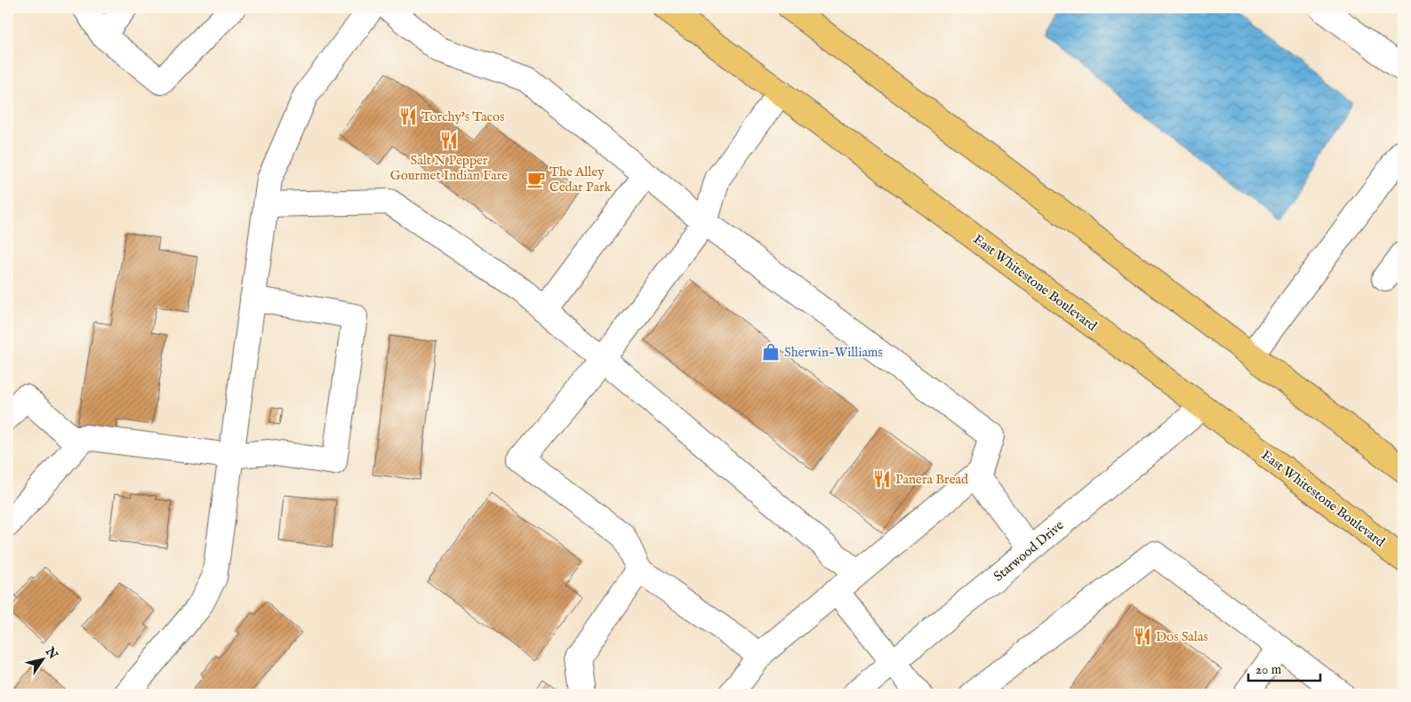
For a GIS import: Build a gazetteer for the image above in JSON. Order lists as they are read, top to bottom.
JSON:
{
  "streets": {
    "main road": ["East Whitestone Boulevard"],
    "street": ["Starwood Drive"]
  },
  "crossings": [
    ["East Whitestone Boulevard", "Starwood Drive"]
  ],
  "places": {
    "restaurant": [
      "Torchy's Tacos",
      "Salt N Pepper Gourmet Indian Fare",
      "Panera Bread",
      "Dos Salas"
    ],
    "cafe": ["The Alley Cedar Park"],
    "shop": ["Sherwin-Williams"]
  },
  "scale_bar": "20 m",
  "north": "top right"
}
